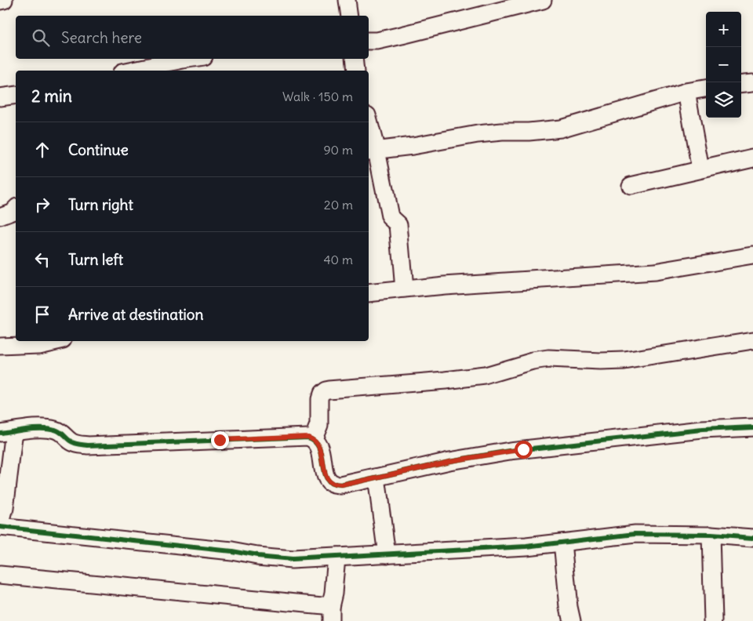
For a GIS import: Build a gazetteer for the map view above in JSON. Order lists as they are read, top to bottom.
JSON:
{
  "page": {
    "map_buttons": ["+", "−"],
    "search": "Search here",
    "heading": ["2 min", "Walk · 150 m"],
    "list": [
      ["Continue", "90 m"],
      ["Turn right", "20 m"],
      ["Turn left", "40 m"],
      "Arrive at destination"
    ]
  }
}
